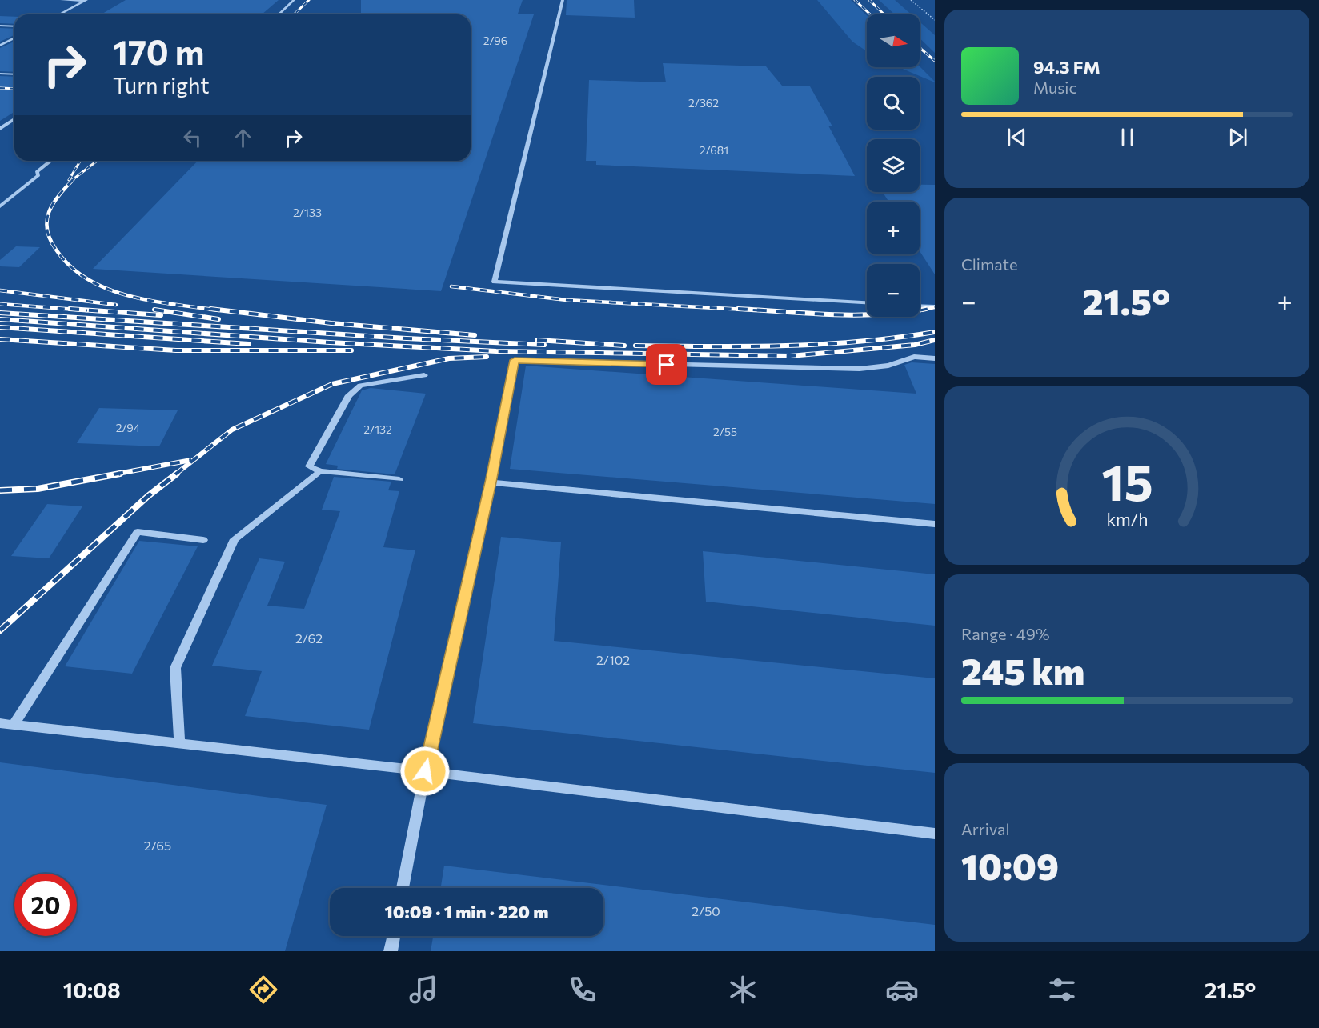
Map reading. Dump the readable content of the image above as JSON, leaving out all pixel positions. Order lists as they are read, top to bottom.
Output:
{
  "house_numbers": [
    "2/96",
    "2/362",
    "2/681",
    "2/133",
    "2/94",
    "2/132",
    "2/55",
    "2/62",
    "2/102",
    "2/65",
    "2/50"
  ],
  "north": "right",
  "page": {
    "map_buttons": ["+", "−"],
    "turn": ["170 m", "Turn right"],
    "song": ["94.3 FM", "Music"],
    "tile": [
      "Climate",
      ["Range · 49%", "245 km"],
      ["Arrival", "10:09"]
    ],
    "heat": ["−", "21.5°", "+"],
    "limit": "20",
    "trip": "10:09 · 1 min · 220 m",
    "tabs": ["10:08", "21.5°"],
    "gauge": ["15", "km/h"]
  }
}
